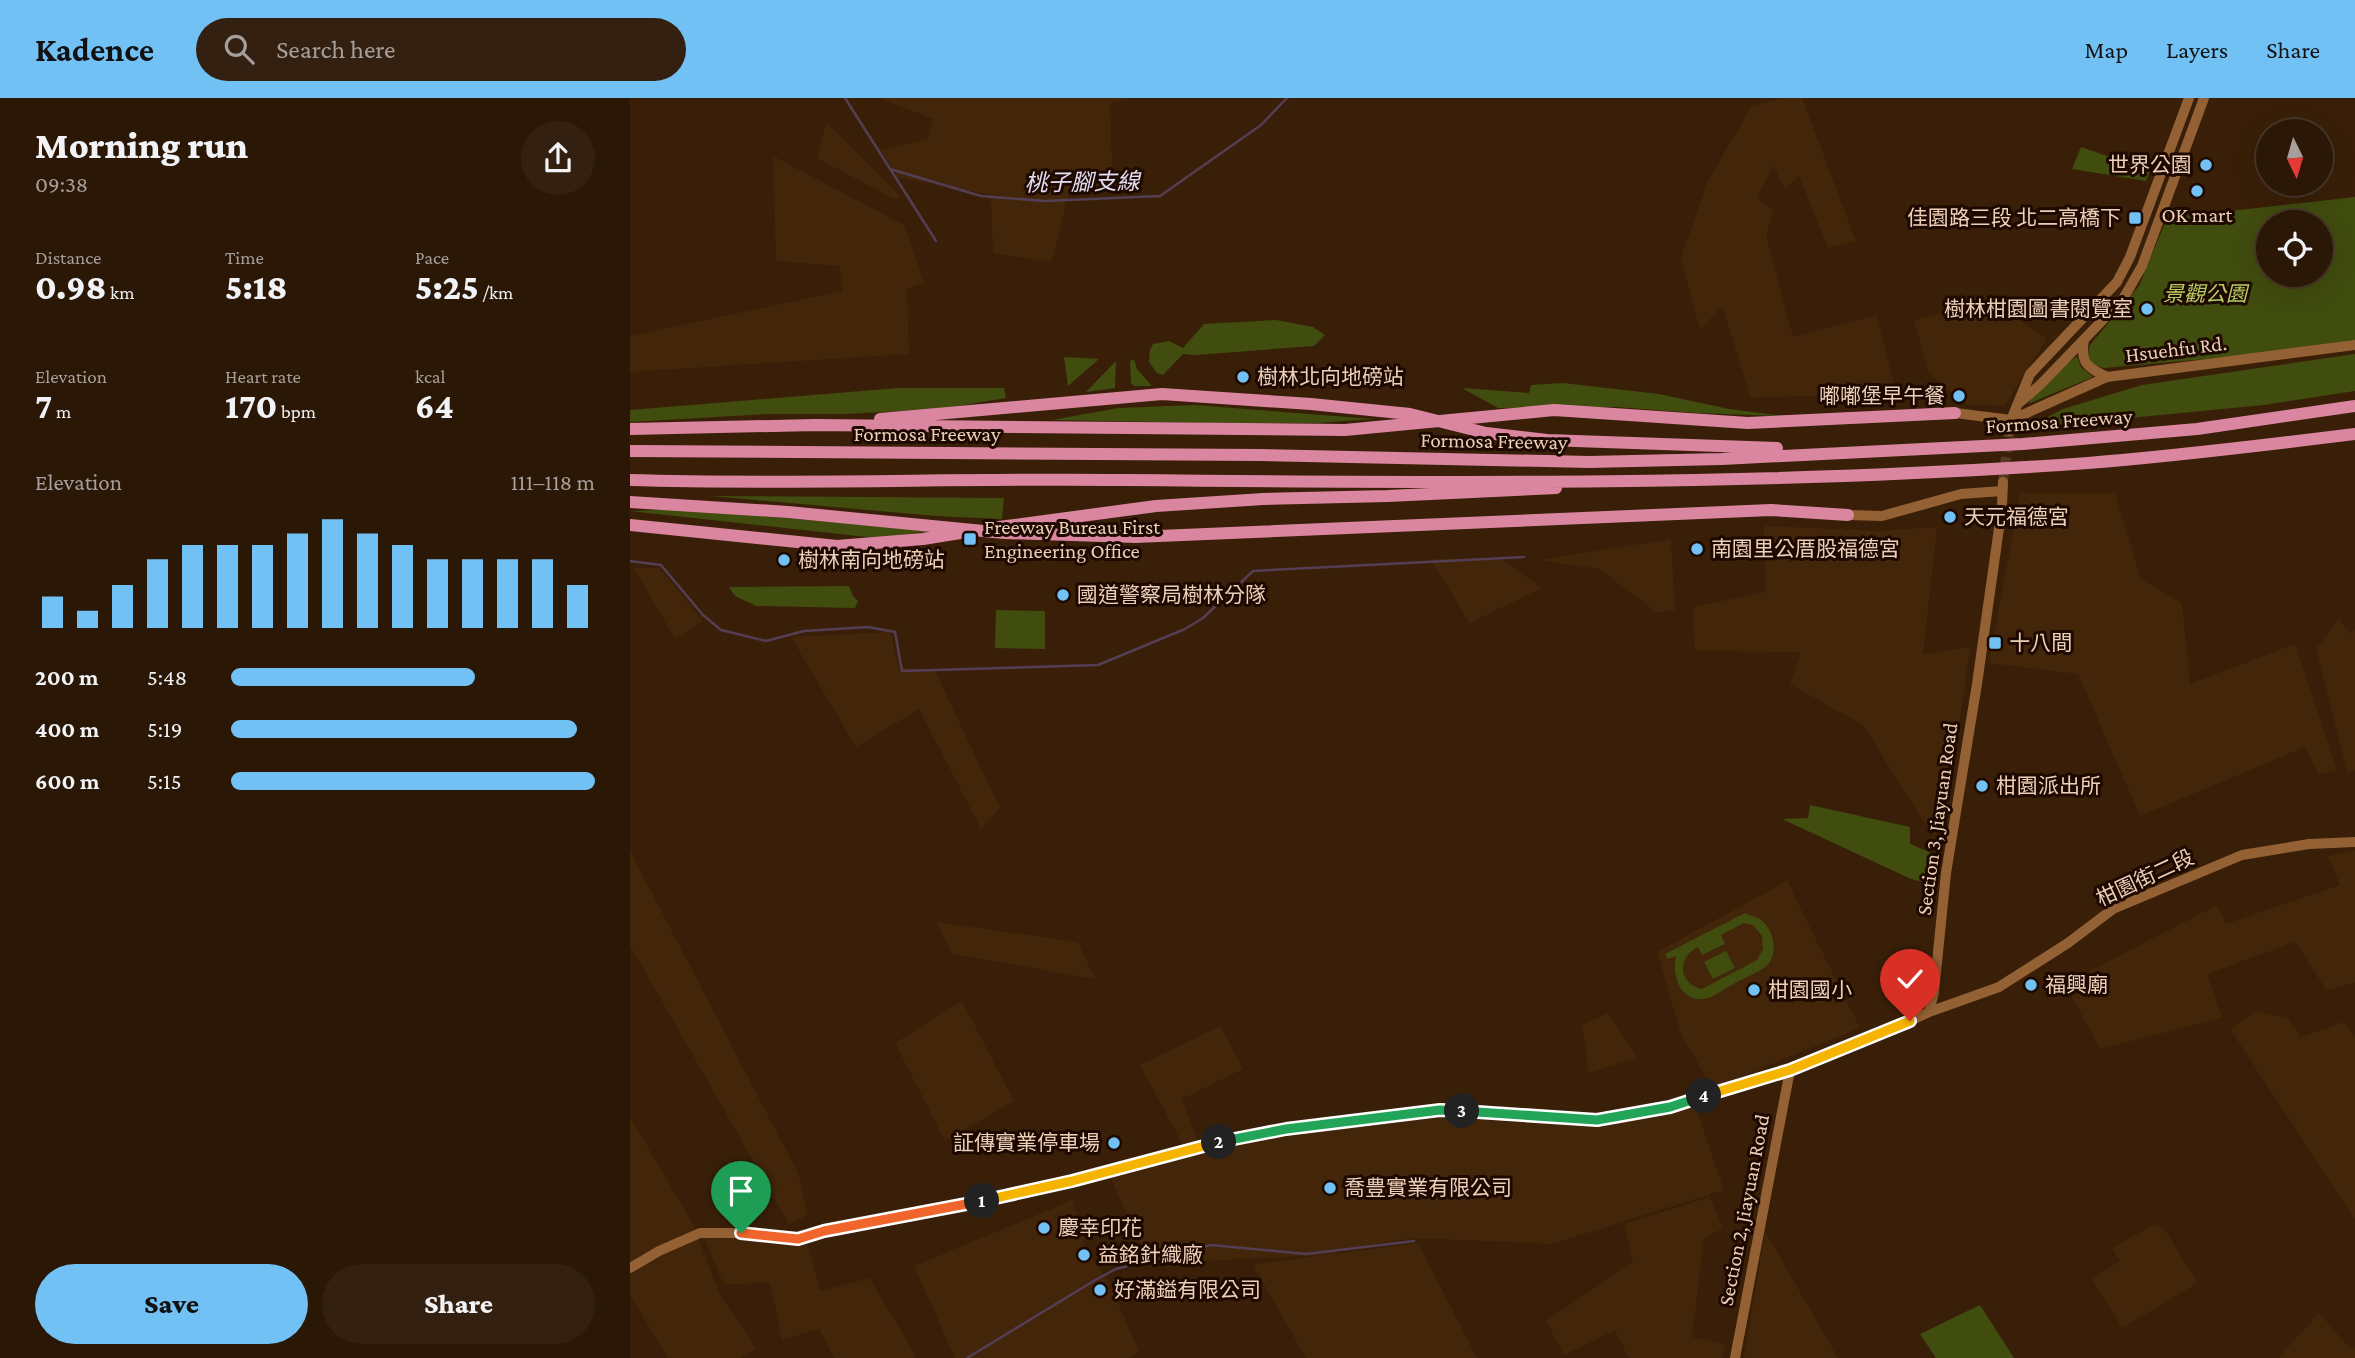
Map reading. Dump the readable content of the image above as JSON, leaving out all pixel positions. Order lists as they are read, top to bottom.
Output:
{
  "streets": {
    "highway": ["Formosa Freeway"],
    "street": [
      "Hsuehfu Rd.",
      "Section 3, Jiayuan Road",
      "柑園街二段",
      "Section 2, Jiayuan Road"
    ]
  },
  "crossings": [
    ["Section 3, Jiayuan Road", "柑園街二段"]
  ],
  "water": ["桃子腳支線"],
  "parks": ["景觀公園"],
  "places": {
    "other": [
      "世界公園",
      "OK mart",
      "樹林柑園圖書閱覽室",
      "樹林北向地磅站",
      "嘟嘟堡早午餐",
      "天元福德宮",
      "南園里公厝股福德宮",
      "樹林南向地磅站",
      "國道警察局樹林分隊",
      "柑園派出所",
      "福興廟",
      "柑園國小",
      "証傳實業停車場",
      "喬豊實業有限公司",
      "慶幸印花",
      "益銘針織廠",
      "好滿鎰有限公司"
    ],
    "transit": ["佳園路三段 北二高橋下", "Freeway Bureau First Engineering Office", "十八間"]
  },
  "north": "bottom",
  "page": {
    "header": "Kadence",
    "search": "Search here",
    "nav": ["Map", "Layers", "Share"],
    "heading": ["Morning run", "09:38"],
    "stats": [
      ["Distance", "0.98 km"],
      ["Time", "5:18"],
      ["Pace", "5:25 /km"],
      ["Elevation", "7 m"],
      ["Heart rate", "170 bpm"],
      ["kcal", "64"]
    ],
    "chart": ["Elevation", "111–118 m"],
    "list": [
      {
        "name": "200 m",
        "note": "5:48"
      },
      {
        "name": "400 m",
        "note": "5:19"
      },
      {
        "name": "600 m",
        "note": "5:15"
      }
    ],
    "pins": [
      "4",
      "3",
      "2",
      "1"
    ],
    "buttons": ["Save", "Share"]
  }
}
